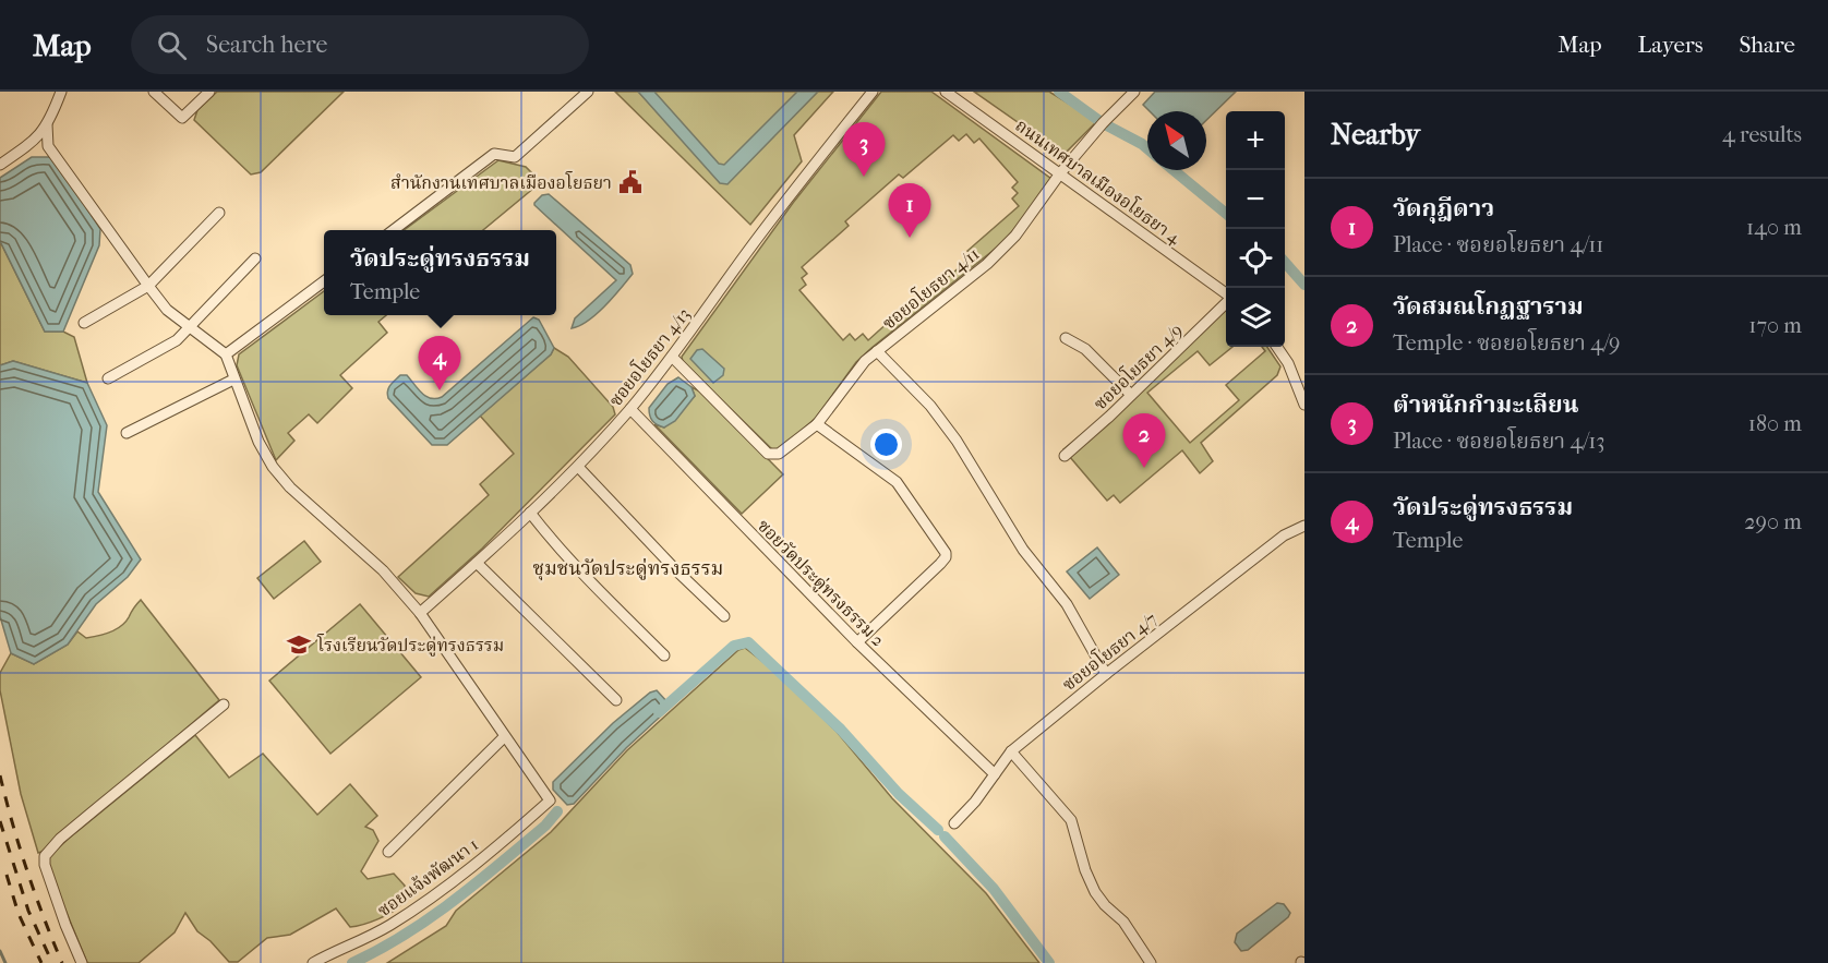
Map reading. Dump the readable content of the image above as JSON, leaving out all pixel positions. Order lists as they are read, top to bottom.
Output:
{
  "streets": {
    "street": [
      "ถนนเทศบาลเมืองอโยธยา 4",
      "ซอยอโยธยา 4/11",
      "ซอยอโยธยา 4/13",
      "ซอยอโยธยา 4/9",
      "ซอยวัดประดู่ทรงธรรม 2",
      "ซอยอโยธยา 4/7",
      "ซอยแจ้งพัฒนา 1"
    ]
  },
  "crossings": [
    ["ถนนเทศบาลเมืองอโยธยา 4", "ซอยอโยธยา 4/11"],
    ["ซอยอโยธยา 4/11", "ซอยอโยธยา 4/13"],
    ["ซอยอโยธยา 4/13", "ซอยวัดประดู่ทรงธรรม 2"],
    ["ซอยวัดประดู่ทรงธรรม 2", "ซอยอโยธยา 4/7"]
  ],
  "districts": ["ชุมชนวัดประดู่ทรงธรรม"],
  "places": {
    "public building": ["สำนักงานเทศบาลเมืองอโยธยา"],
    "school or university": ["โรงเรียนวัดประดู่ทรงธรรม"]
  },
  "north": "top left",
  "page": {
    "header": "Map",
    "search": "Search here",
    "nav": ["Map", "Layers", "Share"],
    "heading": ["Nearby", "4 results"],
    "map_buttons": ["+", "−"],
    "pins": [
      "3",
      "1",
      "4",
      "2"
    ],
    "list": [
      {
        "mark": "1",
        "name": "วัดกุฎีดาว",
        "note": "Place · ซอยอโยธยา 4/11",
        "value": "140 m"
      },
      {
        "mark": "2",
        "name": "วัดสมณโกฏฐาราม",
        "note": "Temple · ซอยอโยธยา 4/9",
        "value": "170 m"
      },
      {
        "mark": "3",
        "name": "ตำหนักกำมะเลียน",
        "note": "Place · ซอยอโยธยา 4/13",
        "value": "180 m"
      },
      {
        "mark": "4",
        "name": "วัดประดู่ทรงธรรม",
        "note": "Temple",
        "value": "290 m"
      }
    ],
    "popup": ["วัดประดู่ทรงธรรม", "Temple"]
  }
}
